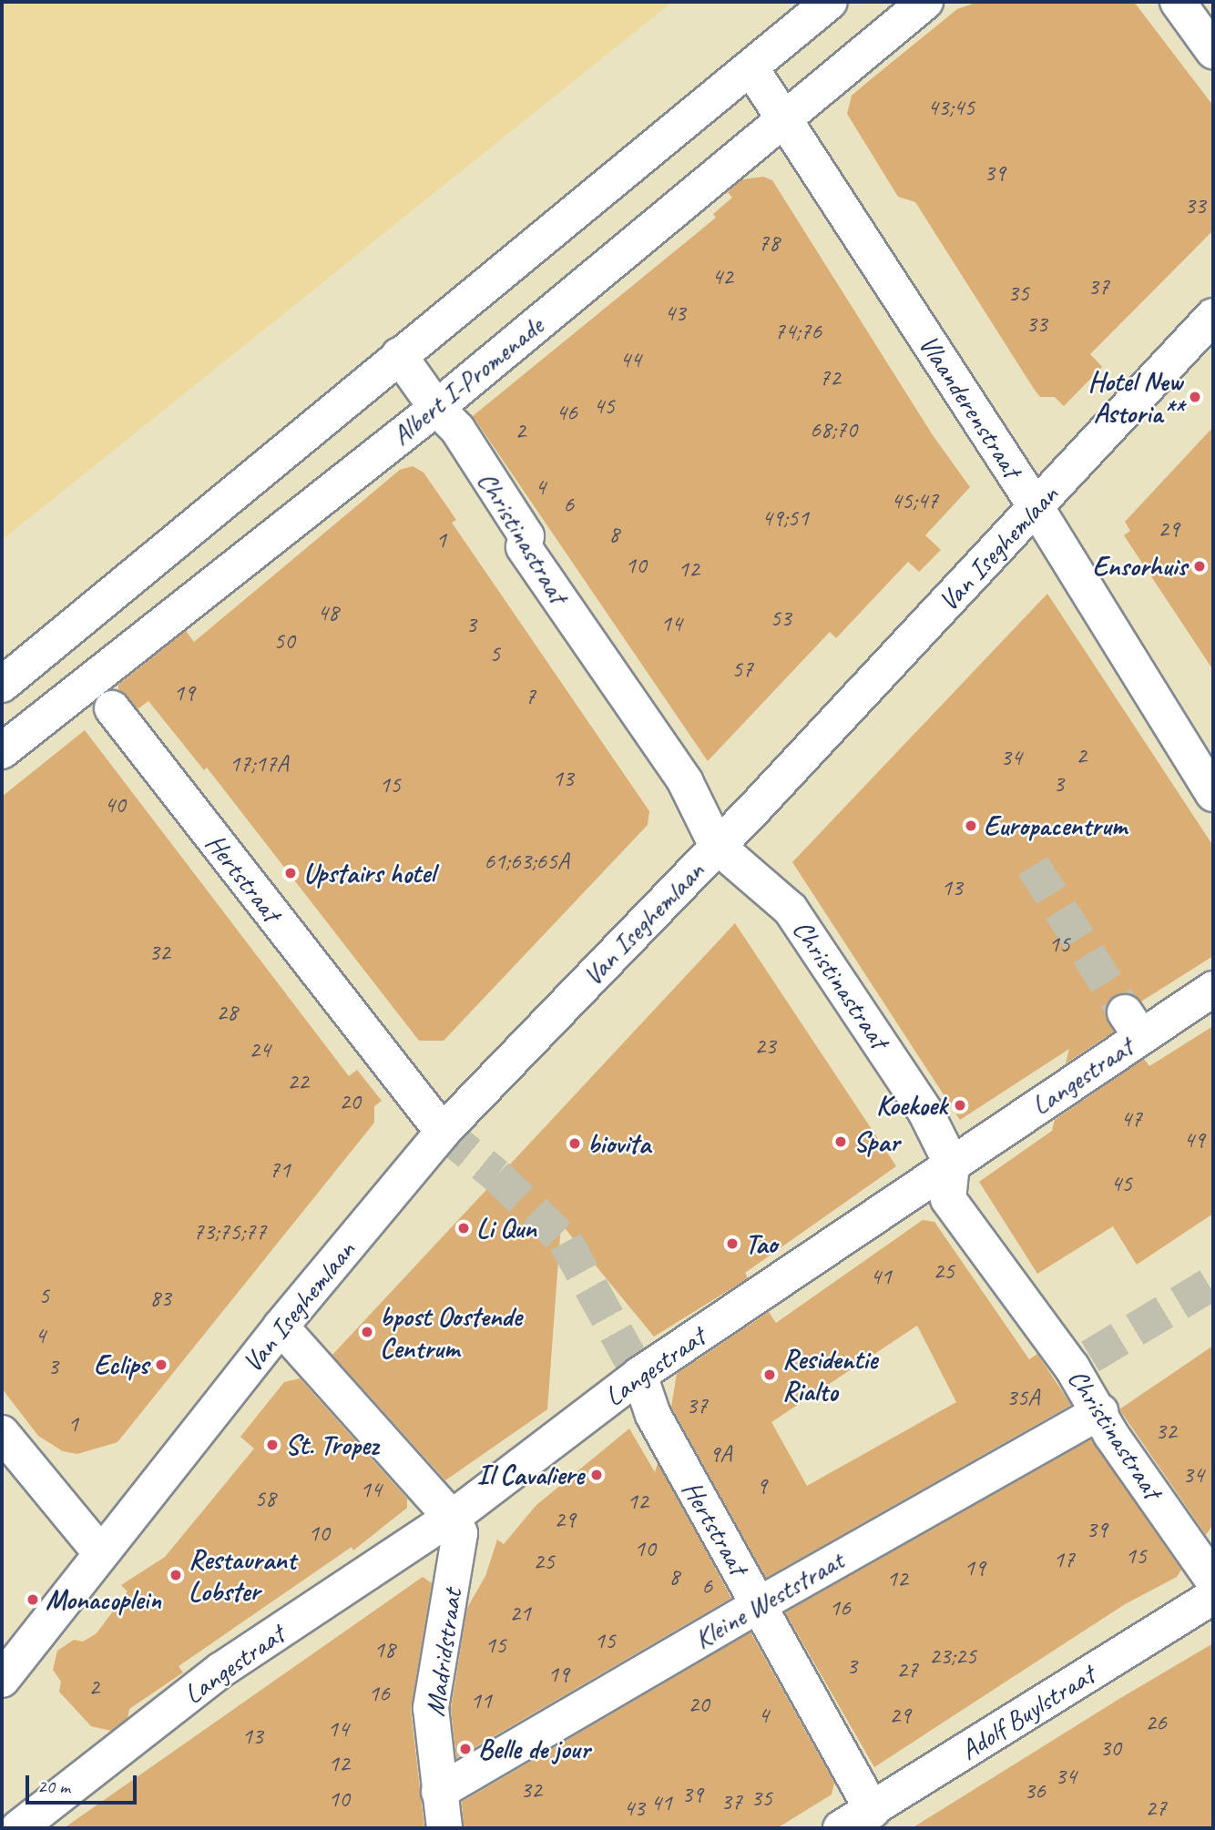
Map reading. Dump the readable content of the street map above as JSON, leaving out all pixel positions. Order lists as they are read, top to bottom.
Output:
{
  "streets": {
    "street": [
      "Albert I-Promenade",
      "Vlaanderenstraat",
      "Christinastraat",
      "Van Iseghemlaan",
      "Hertstraat",
      "Langestraat",
      "Kleine Weststraat",
      "Madridstraat",
      "Adolf Buylstraat"
    ]
  },
  "crossings": [
    ["Albert I-Promenade", "Vlaanderenstraat"],
    ["Albert I-Promenade", "Christinastraat"],
    ["Albert I-Promenade", "Hertstraat"],
    ["Vlaanderenstraat", "Van Iseghemlaan"],
    ["Christinastraat", "Van Iseghemlaan"],
    ["Christinastraat", "Langestraat"],
    ["Christinastraat", "Kleine Weststraat"],
    ["Van Iseghemlaan", "Hertstraat"],
    ["Hertstraat", "Langestraat"],
    ["Hertstraat", "Kleine Weststraat"],
    ["Hertstraat", "Adolf Buylstraat"],
    ["Langestraat", "Madridstraat"],
    ["Kleine Weststraat", "Madridstraat"]
  ],
  "places": [
    "Hotel New Astoria**",
    "Ensorhuis",
    "Europacentrum",
    "Upstairs hotel",
    "Koekoek",
    "Spar",
    "biovita",
    "Li Qun",
    "Tao",
    "bpost Oostende Centrum",
    "Eclips",
    "Residentie Rialto",
    "St. Tropez",
    "Il Cavaliere",
    "Restaurant Lobster",
    "Monacoplein",
    "Belle de jour"
  ],
  "house_numbers": [
    "43;45",
    "39",
    "33",
    "78",
    "42",
    "37",
    "35",
    "43",
    "33",
    "74;76",
    "44",
    "72",
    "45",
    "46",
    "68;70",
    "2",
    "4",
    "45;47",
    "6",
    "49;51",
    "29",
    "8",
    "1",
    "10",
    "12",
    "48",
    "53",
    "14",
    "3",
    "50",
    "5",
    "57",
    "19",
    "7",
    "2",
    "34",
    "17;17A",
    "13",
    "3",
    "15",
    "40",
    "61;63;65A",
    "13",
    "15",
    "32",
    "28",
    "23",
    "24",
    "22",
    "20",
    "47",
    "49",
    "71",
    "45",
    "73;75;77",
    "25",
    "41",
    "5",
    "83",
    "4",
    "3",
    "35A",
    "37",
    "1",
    "32",
    "9A",
    "34",
    "9",
    "14",
    "58",
    "12",
    "29",
    "39",
    "10",
    "10",
    "15",
    "17",
    "25",
    "19",
    "8",
    "12",
    "6",
    "16",
    "21",
    "15",
    "15",
    "18",
    "23;25",
    "3",
    "27",
    "19",
    "2",
    "16",
    "11",
    "20",
    "4",
    "29",
    "26",
    "14",
    "13",
    "30",
    "12",
    "34",
    "32",
    "36",
    "39",
    "35",
    "10",
    "37",
    "41",
    "43",
    "27"
  ],
  "scale_bar": "20 m"
}
